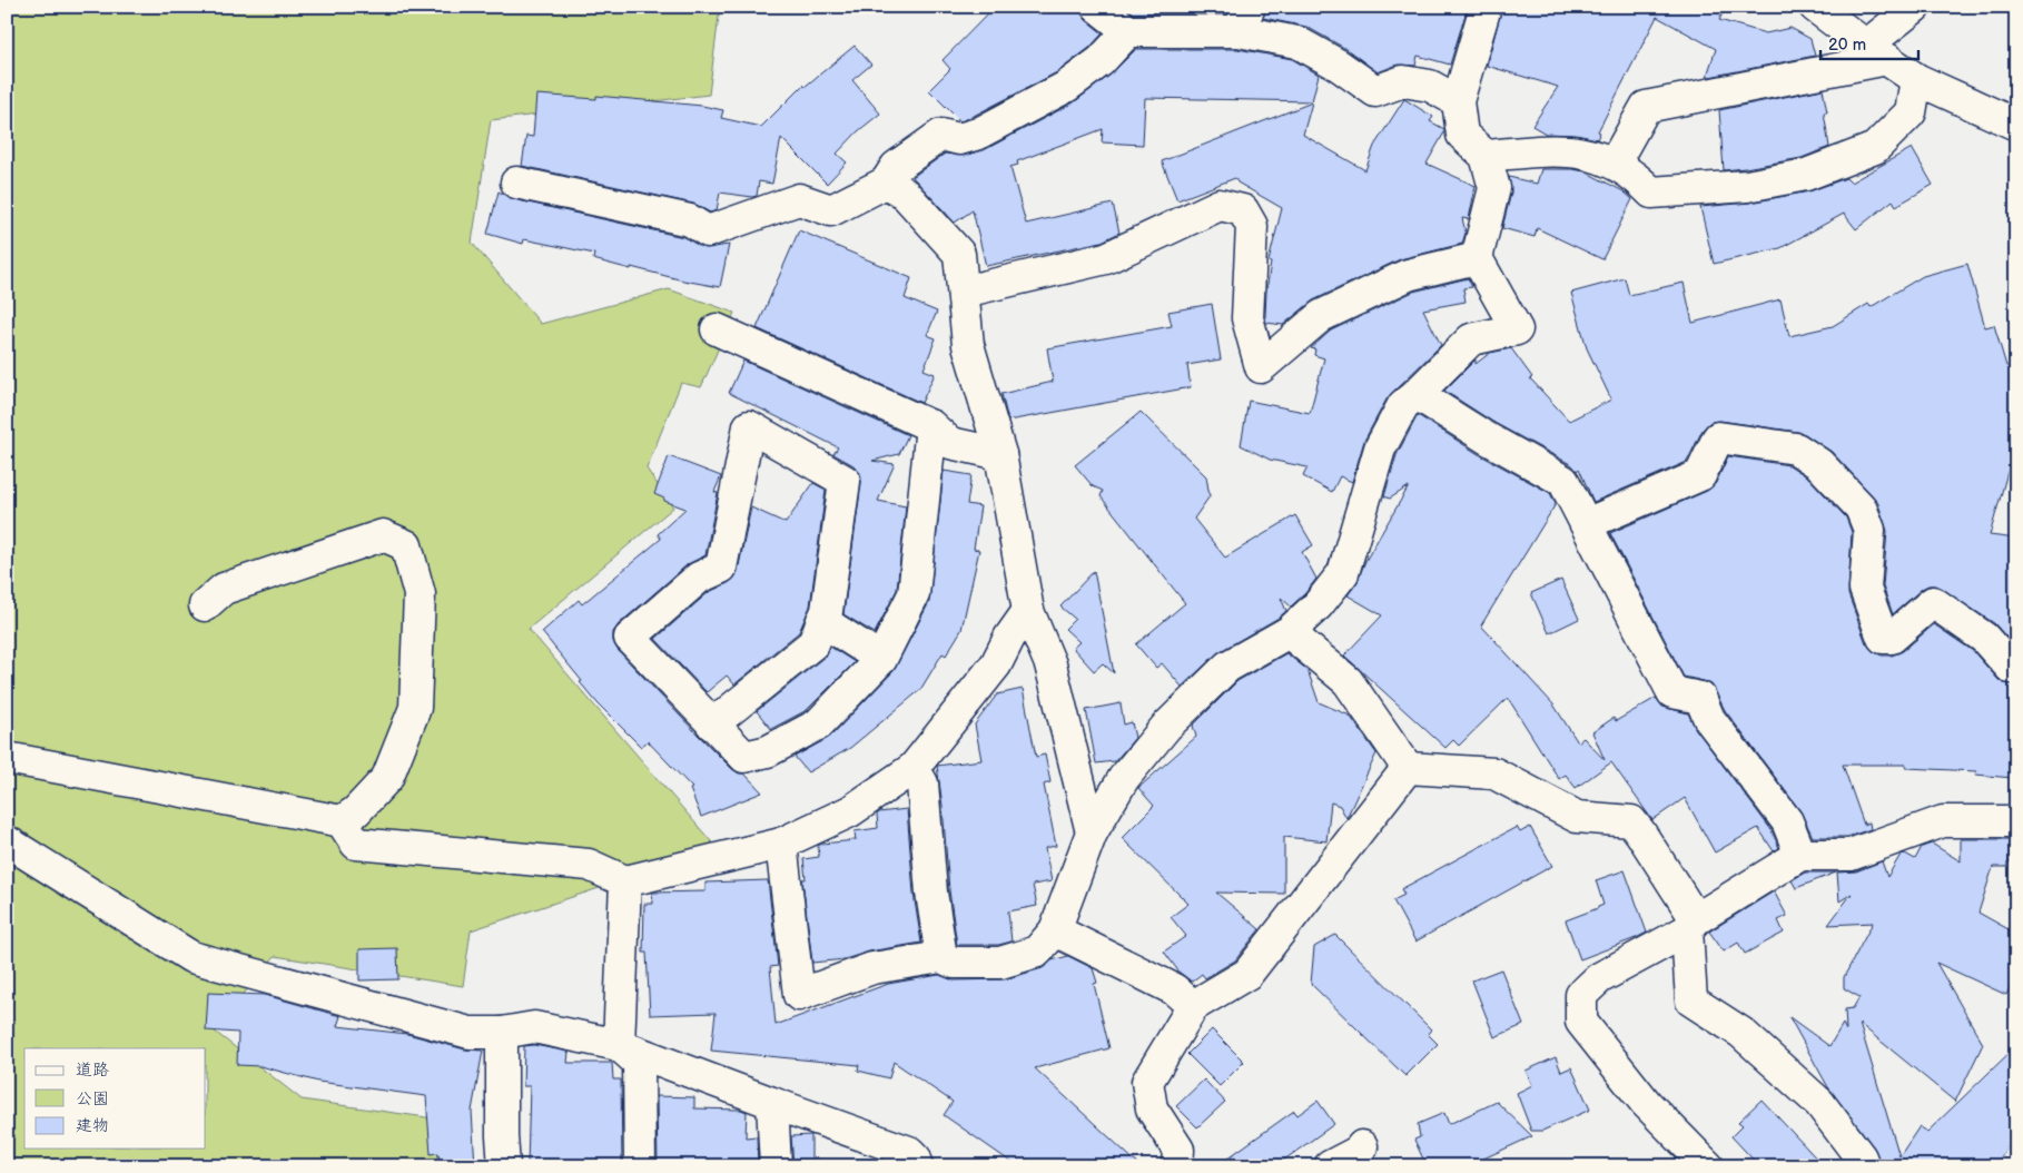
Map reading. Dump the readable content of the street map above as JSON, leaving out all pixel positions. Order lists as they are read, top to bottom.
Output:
{
  "legend": ["道路", "公園", "建物"],
  "scale_bar": "20 m"
}
